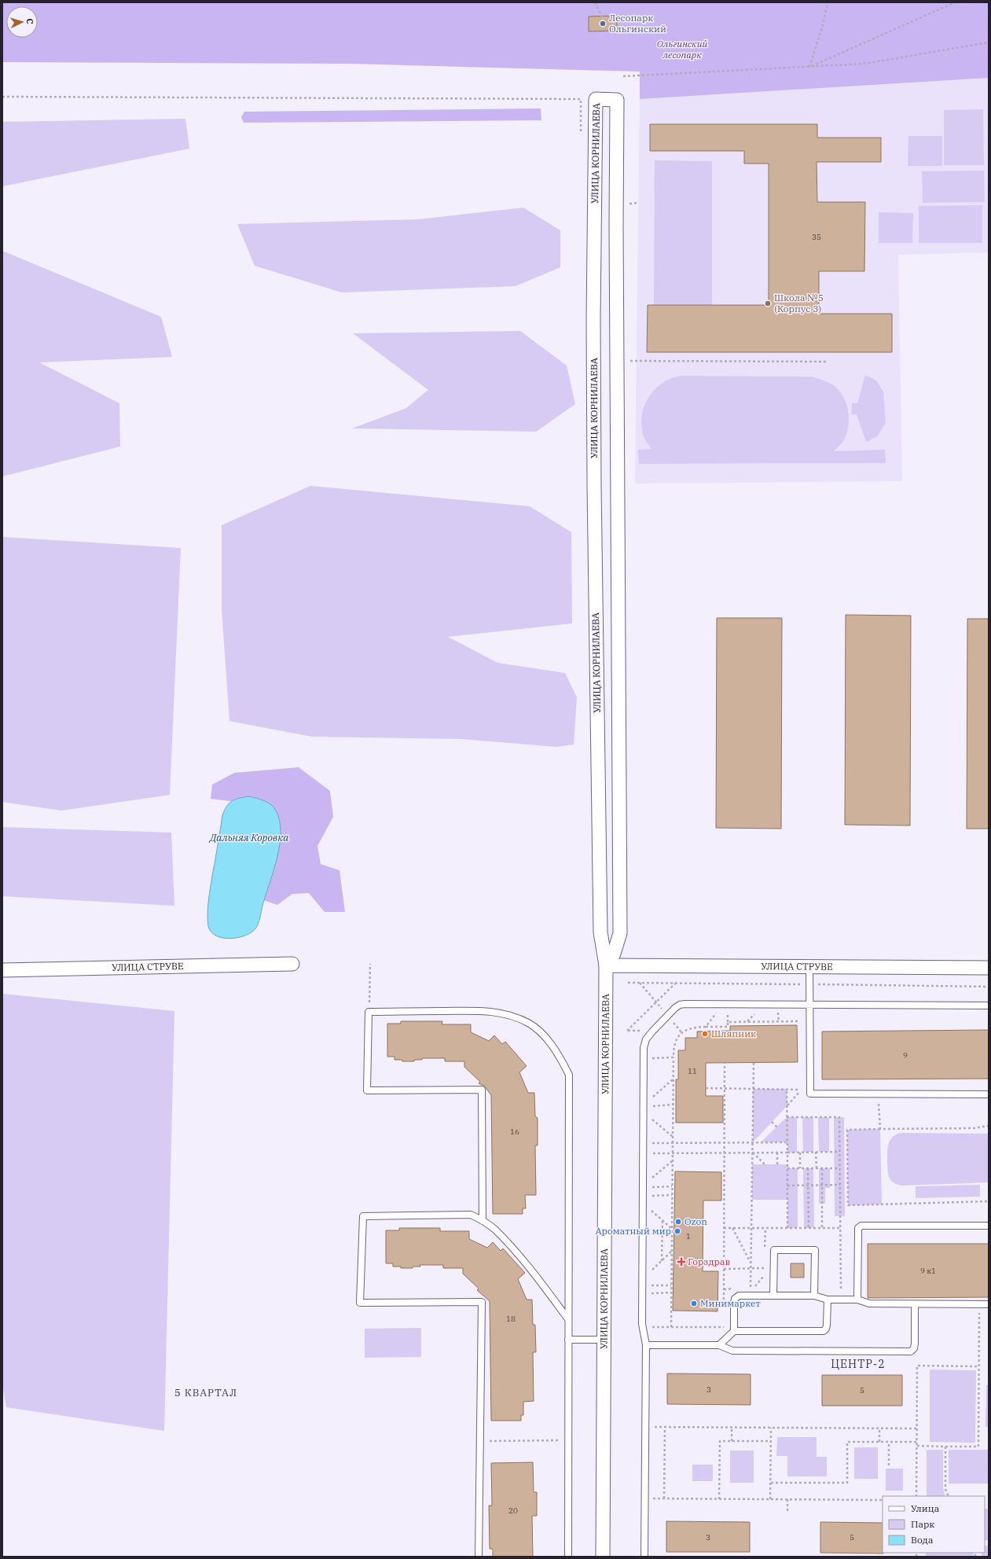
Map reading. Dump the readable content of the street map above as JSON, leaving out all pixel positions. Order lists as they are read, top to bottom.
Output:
{
  "streets": {
    "street": ["УЛИЦА КОРНИЛАЕВА", "УЛИЦА СТРУВЕ"]
  },
  "crossings": [
    ["УЛИЦА КОРНИЛАЕВА", "УЛИЦА СТРУВЕ"]
  ],
  "districts": ["ЦЕНТР-2", "5 КВАРТАЛ"],
  "water": ["Дальняя Коровка"],
  "parks": ["Ольгинский лесопарк"],
  "places": {
    "other": [
      "Лесопарк Ольгинский",
      "Школа №5 (Корпус 3)",
      "Шляпник",
      "Ozon",
      "Ароматный мир",
      "Минимаркет"
    ],
    "health": ["Горздрав"]
  },
  "house_numbers": [
    "35",
    "9",
    "11",
    "16",
    "1",
    "9 к1",
    "18",
    "3",
    "5",
    "20",
    "3",
    "5"
  ],
  "legend": ["Улица", "Парк", "Вода"],
  "north": "right"
}
